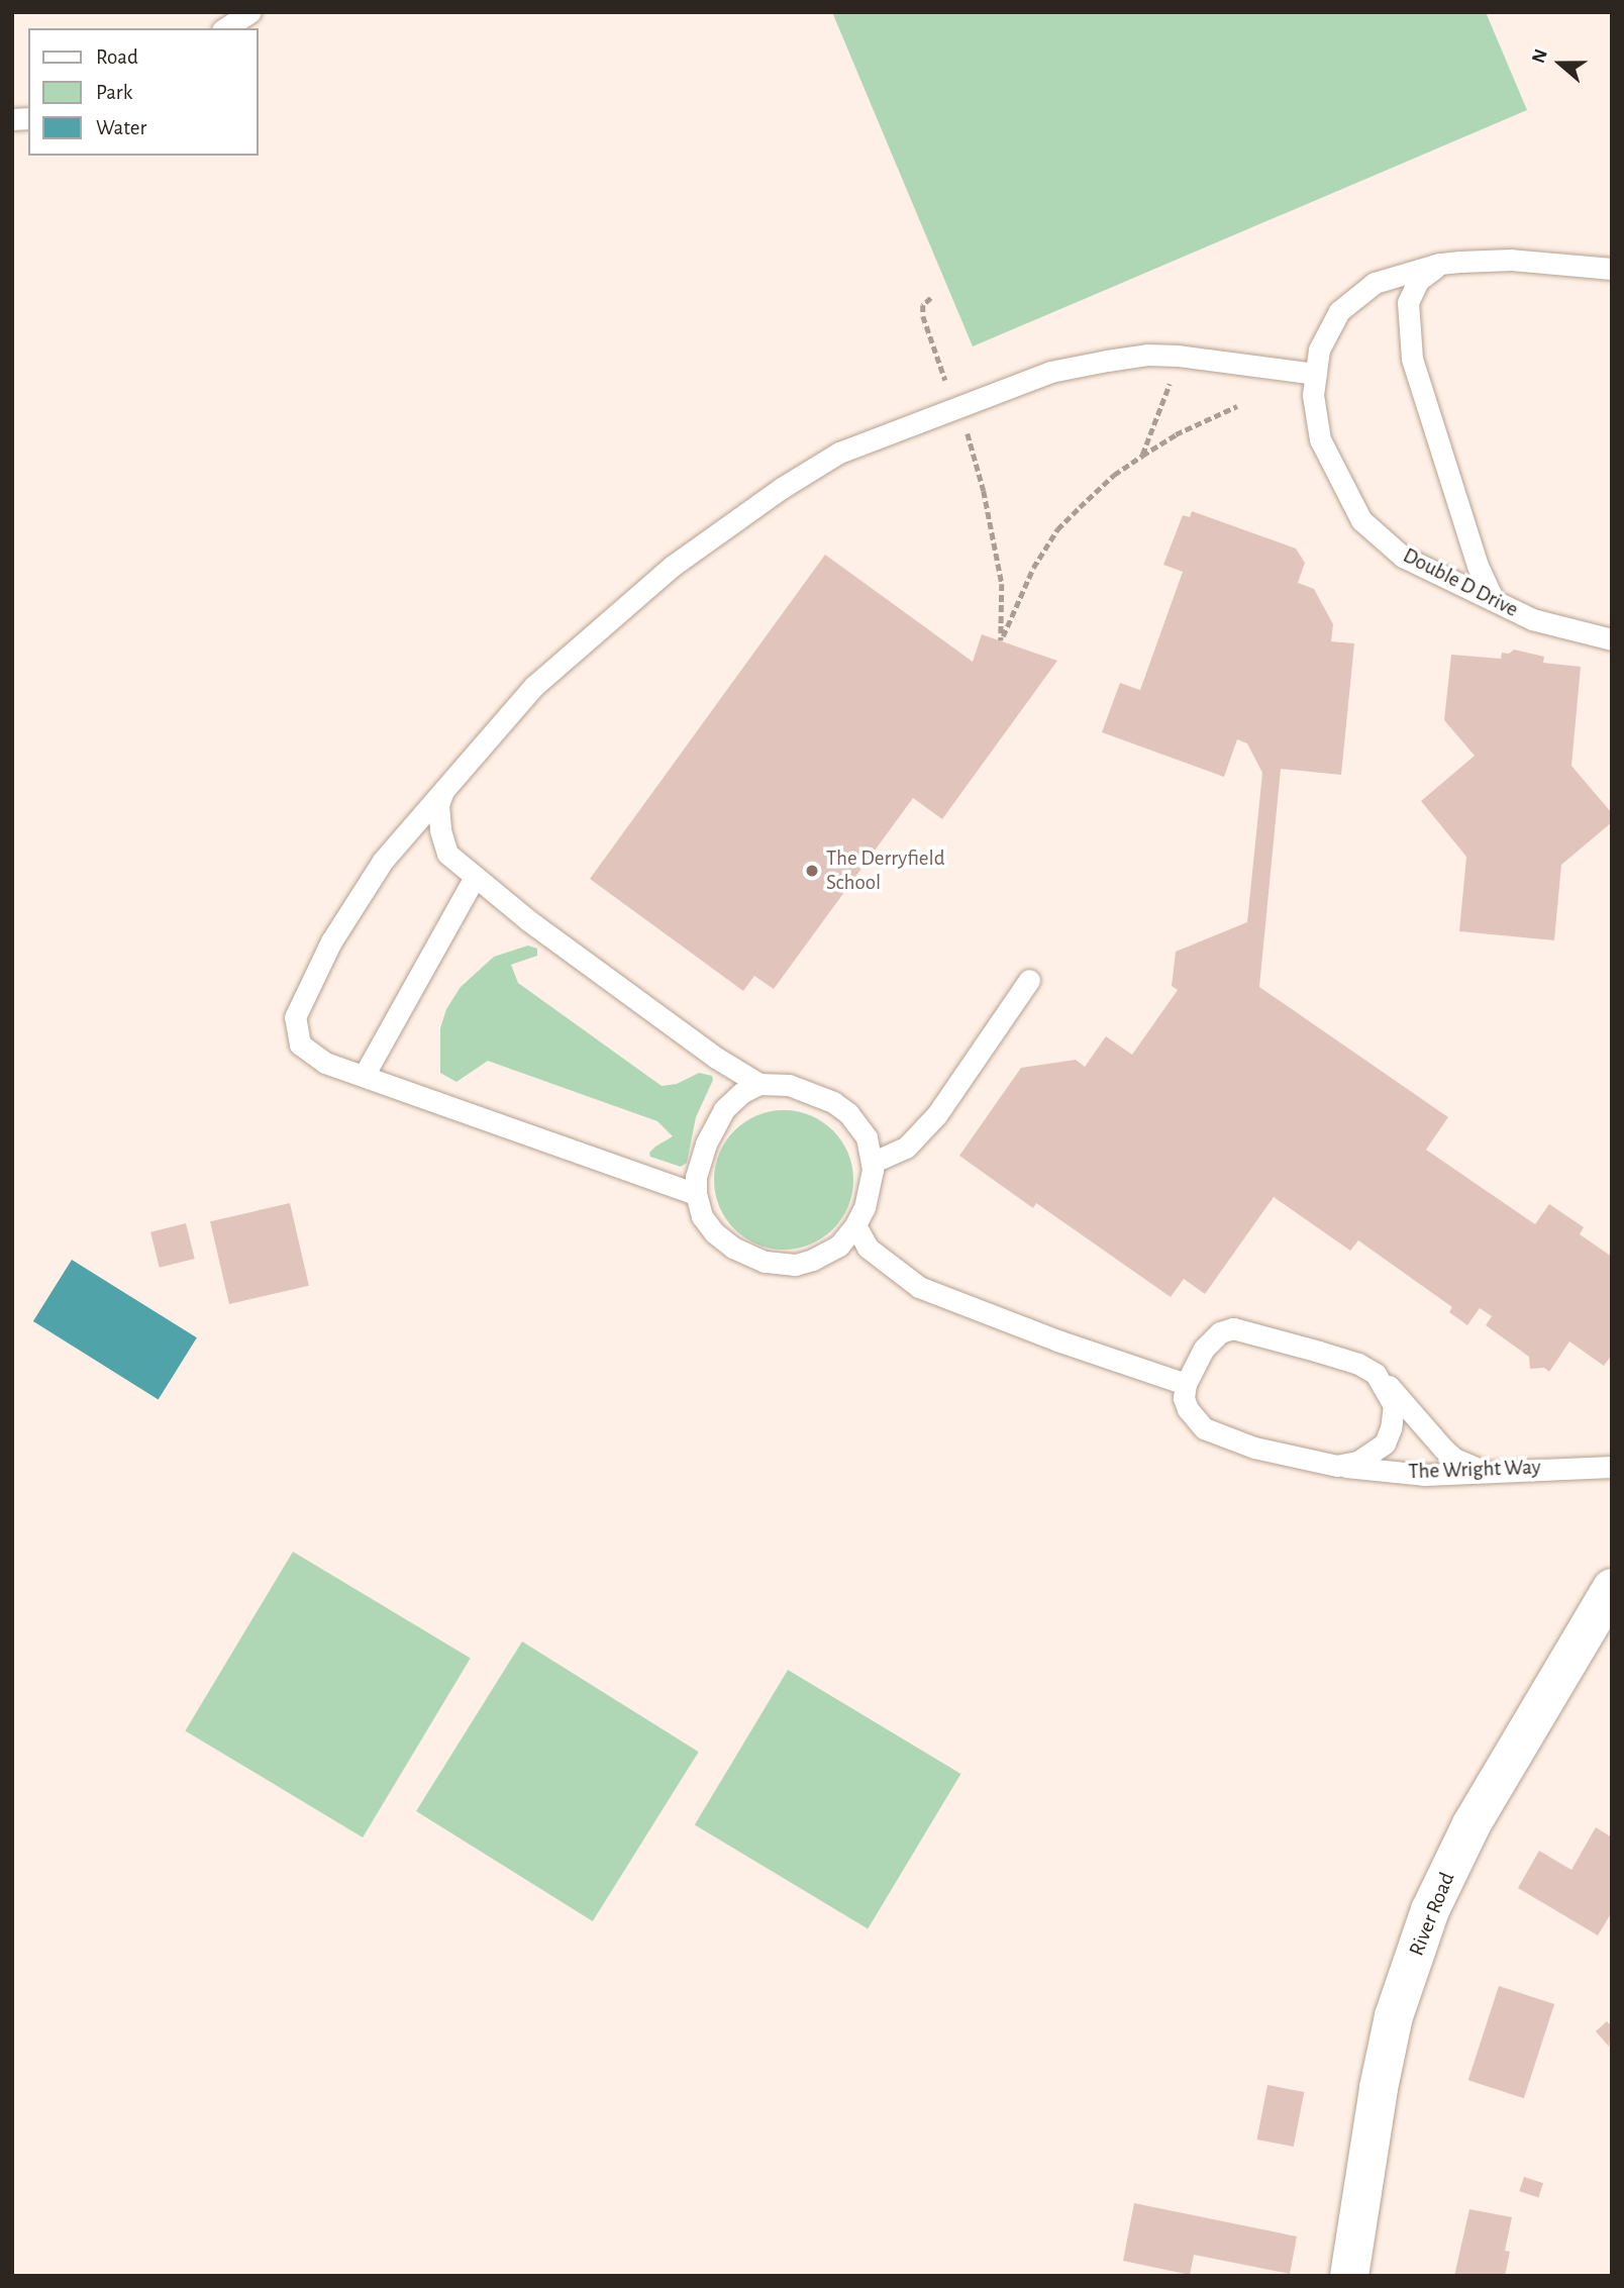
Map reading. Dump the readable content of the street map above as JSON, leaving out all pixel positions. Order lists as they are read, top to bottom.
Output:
{
  "streets": {
    "street": ["River Road"],
    "lane": ["Double D Drive", "The Wright Way"]
  },
  "places": ["The Derryfield School"],
  "legend": ["Road", "Park", "Water"],
  "north": "left"
}
